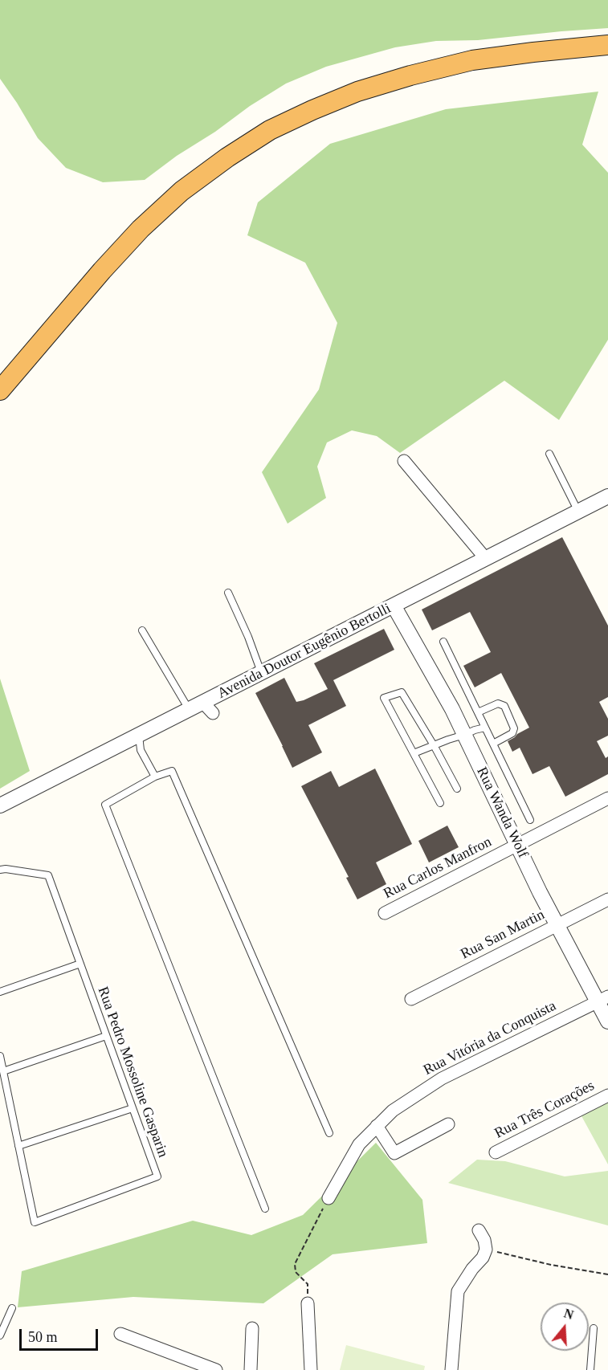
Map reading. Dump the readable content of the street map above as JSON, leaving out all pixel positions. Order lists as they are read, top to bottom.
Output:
{
  "streets": {
    "street": [
      "Avenida Doutor Eugênio Bertolli",
      "Rua Wanda Wolf",
      "Rua Carlos Manfron",
      "Rua San Martin",
      "Rua Vitória da Conquista",
      "Rua Três Corações"
    ],
    "lane": ["Rua Pedro Mossoline Gasparin"]
  },
  "crossings": [
    ["Avenida Doutor Eugênio Bertolli", "Rua Wanda Wolf"],
    ["Rua Wanda Wolf", "Rua Carlos Manfron"],
    ["Rua Wanda Wolf", "Rua San Martin"],
    ["Rua Wanda Wolf", "Rua Vitória da Conquista"]
  ],
  "scale_bar": "50 m",
  "north": "top"
}
